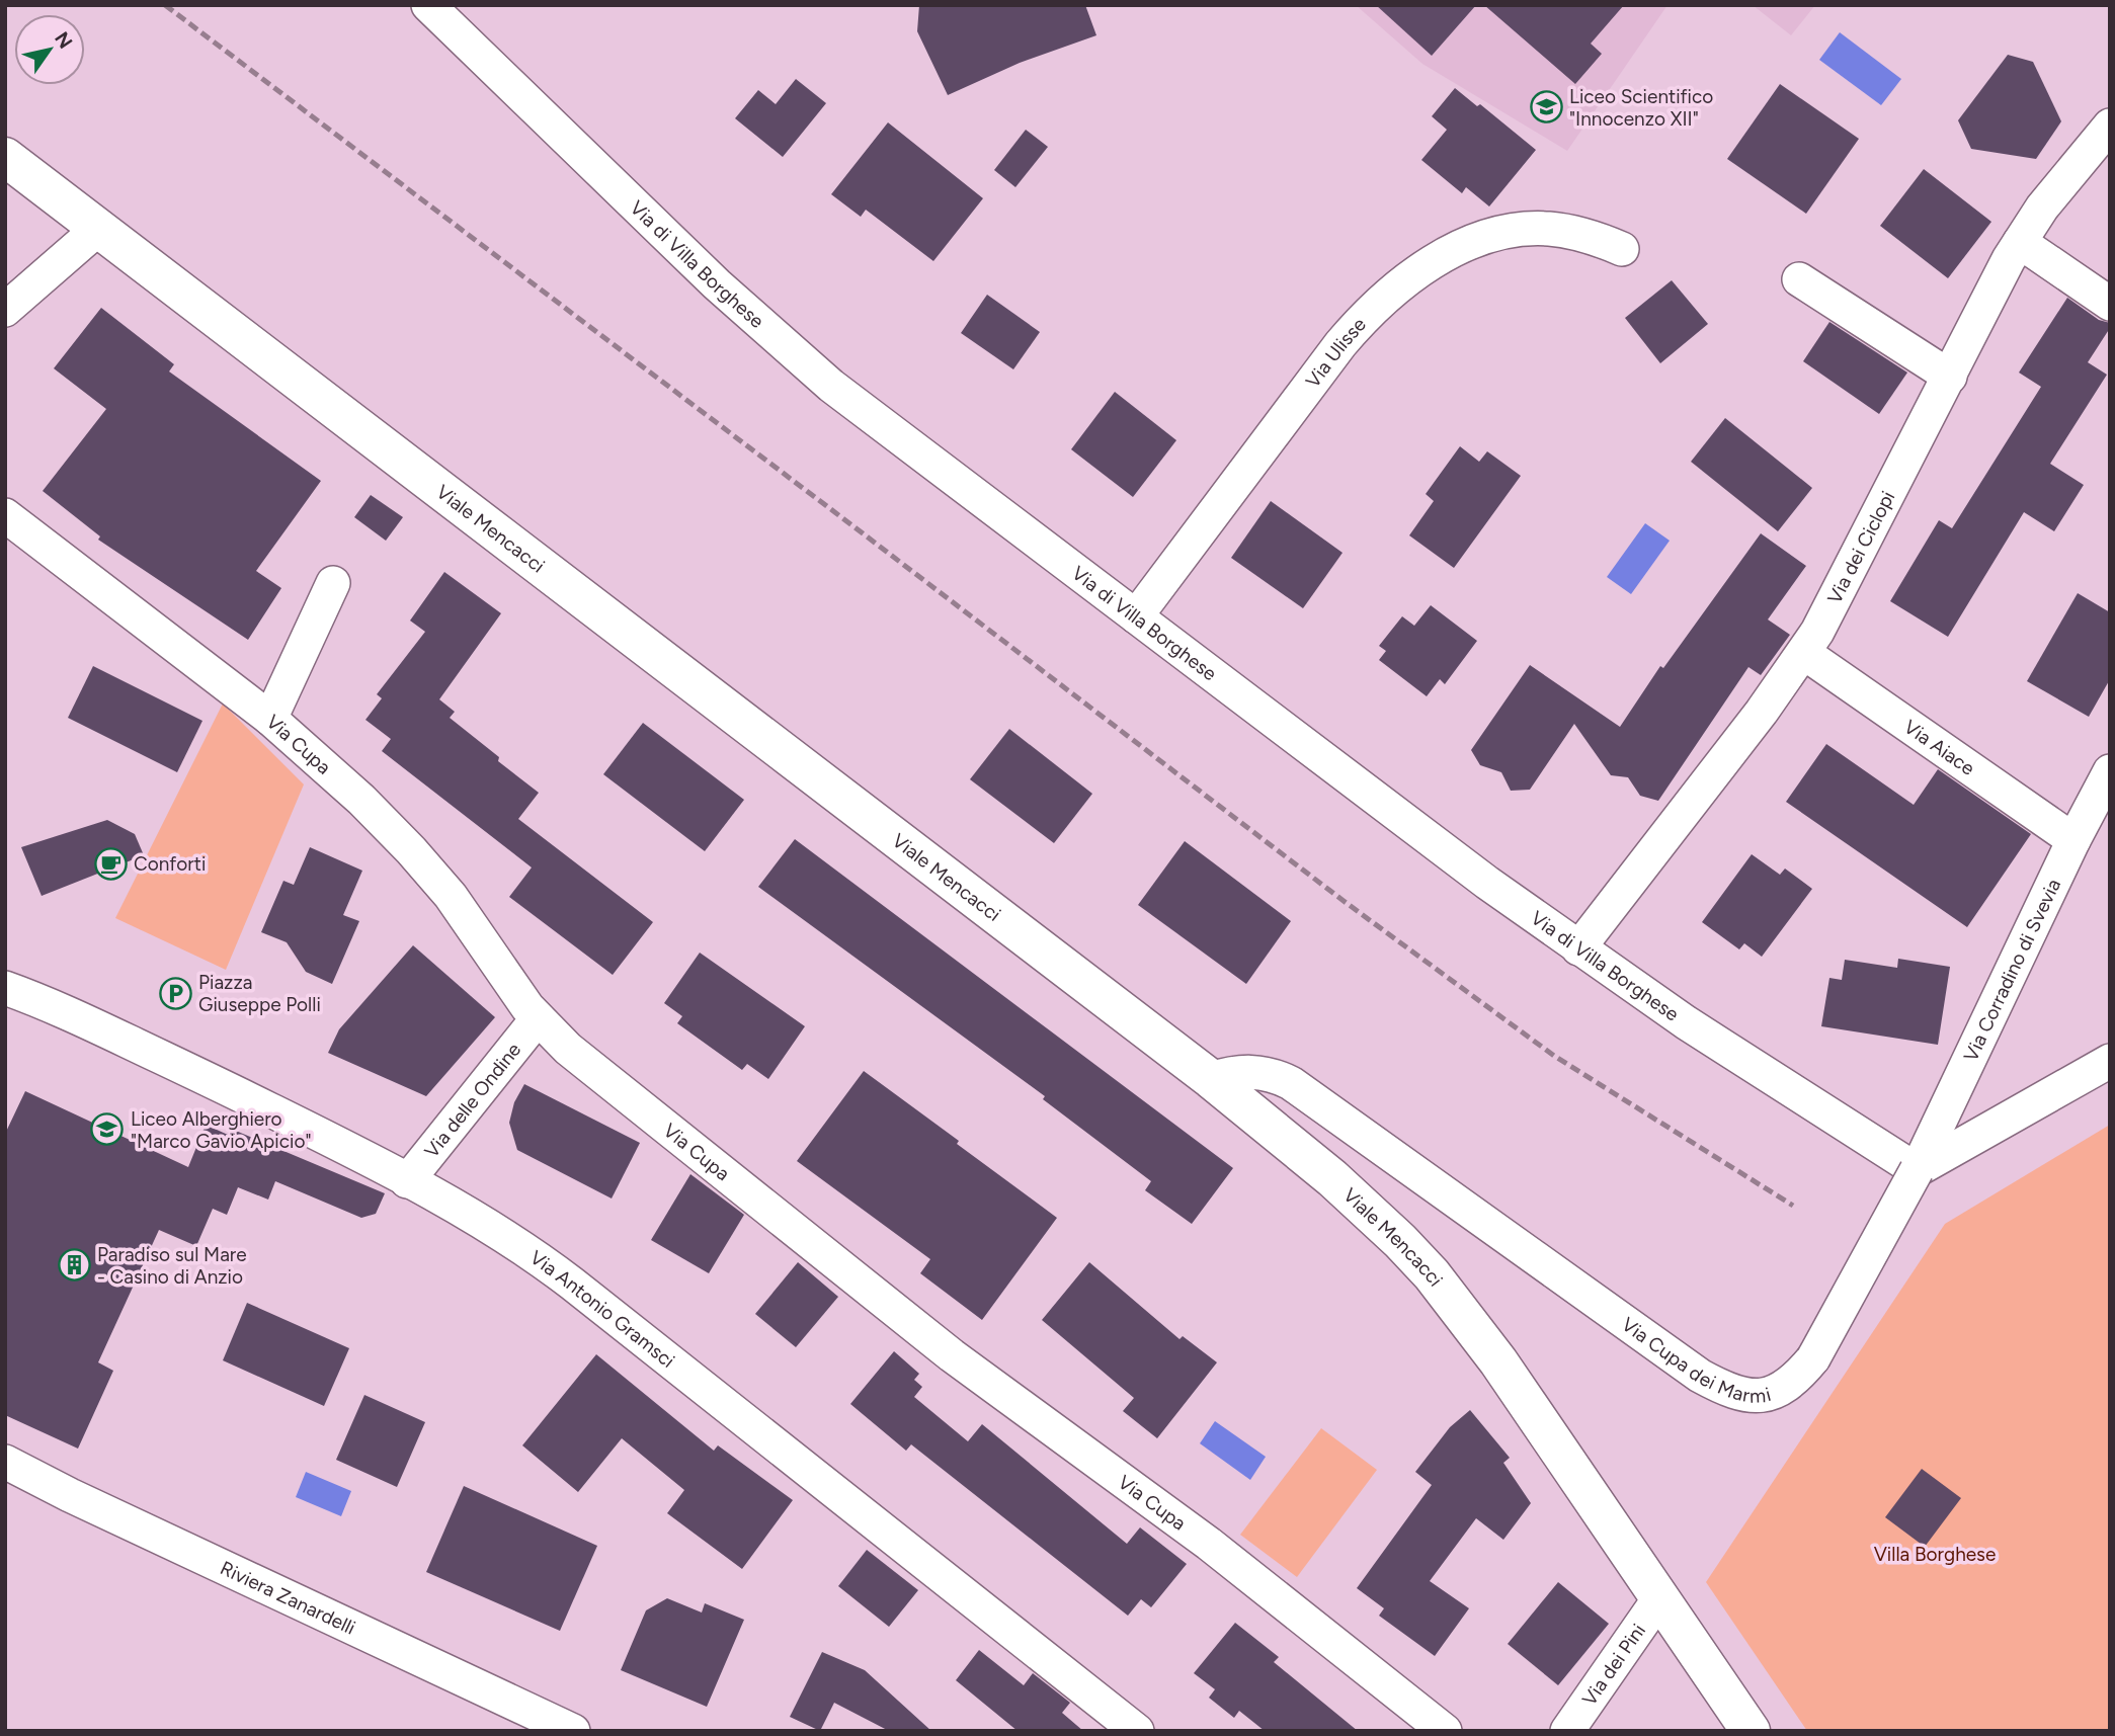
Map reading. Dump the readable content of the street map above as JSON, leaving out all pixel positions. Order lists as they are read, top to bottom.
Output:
{
  "streets": {
    "main road": ["Viale Mencacci"],
    "street": [
      "Via di Villa Borghese",
      "Via Ulisse",
      "Via dei Ciclopi",
      "Via Cupa",
      "Via Aiace",
      "Via Corradino di Svevia",
      "Via delle Ondine",
      "Via Antonio Gramsci",
      "Via Cupa dei Marmi",
      "Riviera Zanardelli",
      "Via dei Pini"
    ]
  },
  "crossings": [
    ["Via di Villa Borghese", "Via Ulisse"],
    ["Via di Villa Borghese", "Via dei Ciclopi"],
    ["Via di Villa Borghese", "Via Corradino di Svevia"],
    ["Via di Villa Borghese", "Via Cupa dei Marmi"],
    ["Viale Mencacci", "Via Cupa dei Marmi"],
    ["Viale Mencacci", "Via dei Pini"],
    ["Via dei Ciclopi", "Via Aiace"],
    ["Via Cupa", "Via delle Ondine"],
    ["Via Aiace", "Via Corradino di Svevia"],
    ["Via Corradino di Svevia", "Via Cupa dei Marmi"],
    ["Via delle Ondine", "Via Antonio Gramsci"]
  ],
  "parks": ["Villa Borghese"],
  "places": {
    "school or university": ["Liceo Scientifico \"Innocenzo XII\"", "Liceo Alberghiero \"Marco Gavio Apicio\""],
    "cafe": ["Conforti"],
    "parking": ["Piazza Giuseppe Polli"],
    "building": ["Paradiso sul Mare - Casino di Anzio"]
  },
  "north": "top right"
}
